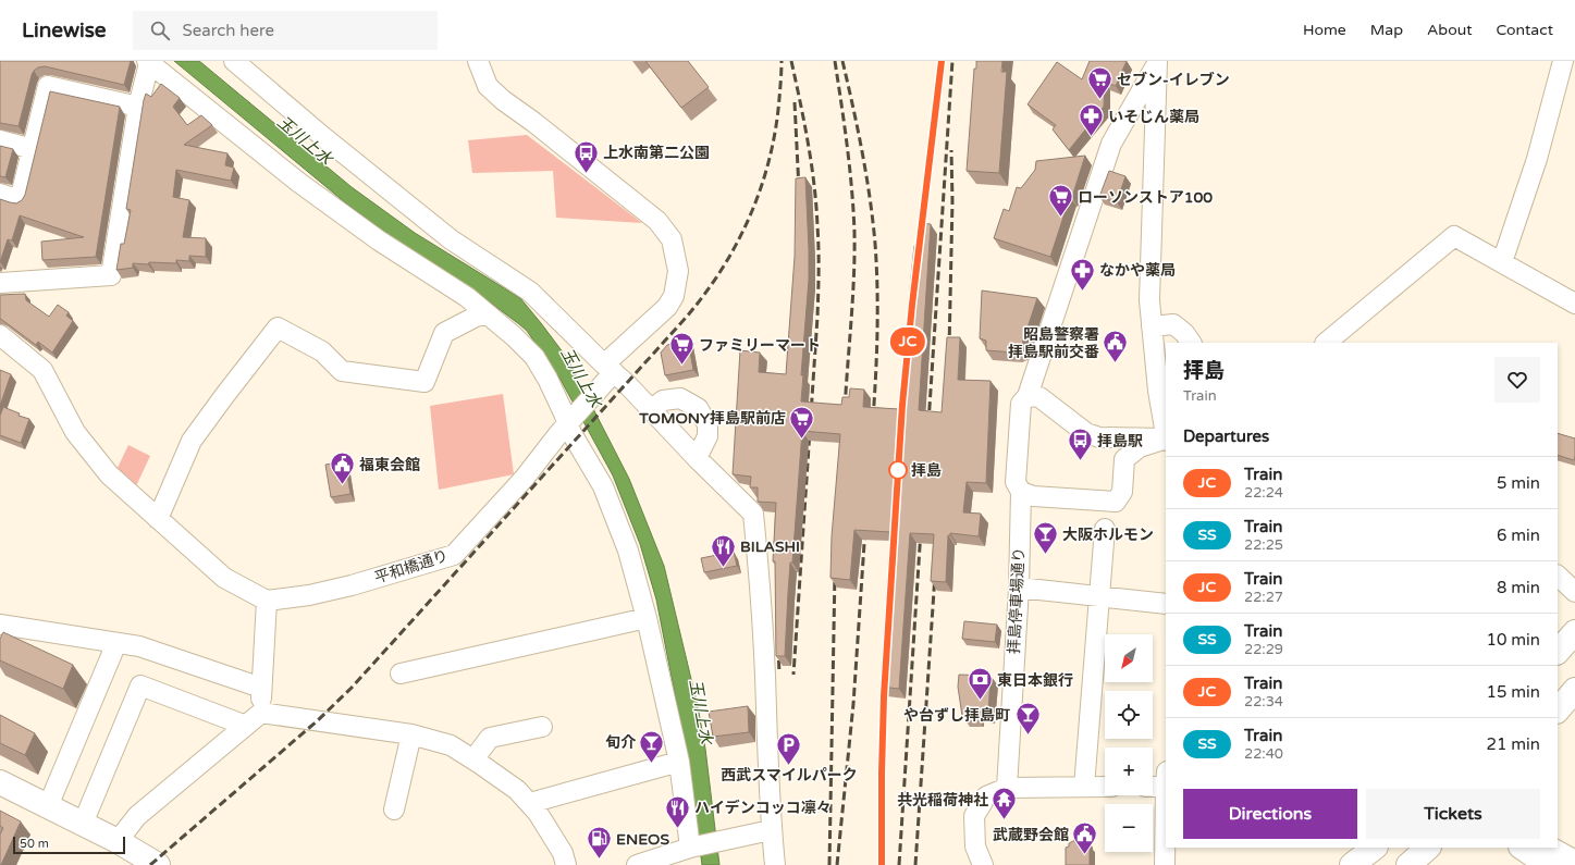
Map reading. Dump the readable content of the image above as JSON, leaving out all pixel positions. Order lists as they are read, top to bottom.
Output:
{
  "streets": {
    "street": ["平和橋通り", "拝島停車場通り"]
  },
  "water": ["玉川上水"],
  "places": {
    "supermarket": [
      "セブン-イレブン",
      "ローソンストア100",
      "ファミリーマート",
      "TOMONY拝島駅前店"
    ],
    "pharmacy": ["いそじん薬局", "なかや薬局"],
    "bus stop": ["上水南第二公園", "拝島駅"],
    "public building": ["昭島警察署 拝島駅前交番", "福東会館", "武蔵野会館"],
    "other": ["拝島"],
    "bar": ["大阪ホルモン", "や台ずし拝島町", "旬介"],
    "restaurant": ["BILASHI", "ハイデンコッコ凛々"],
    "bank": ["東日本銀行"],
    "parking": ["西武スマイルパーク"],
    "temple": ["共光稲荷神社"],
    "fuel station": ["ENEOS"]
  },
  "scale_bar": "50 m",
  "north": "bottom left",
  "page": {
    "header": "Linewise",
    "search": "Search here",
    "nav": [
      "Home",
      "Map",
      "About",
      "Contact"
    ],
    "on_map": "JC",
    "heading": [
      ["拝島", "Train"],
      "Departures"
    ],
    "list": [
      {
        "mark": "JC",
        "name": "Train",
        "note": "22:24",
        "value": "5 min"
      },
      {
        "mark": "SS",
        "name": "Train",
        "note": "22:25",
        "value": "6 min"
      },
      {
        "mark": "JC",
        "name": "Train",
        "note": "22:27",
        "value": "8 min"
      },
      {
        "mark": "SS",
        "name": "Train",
        "note": "22:29",
        "value": "10 min"
      },
      {
        "mark": "JC",
        "name": "Train",
        "note": "22:34",
        "value": "15 min"
      },
      {
        "mark": "SS",
        "name": "Train",
        "note": "22:40",
        "value": "21 min"
      }
    ],
    "map_buttons": ["+", "−"],
    "buttons": ["Directions", "Tickets"],
    "scale": "50 m"
  }
}
